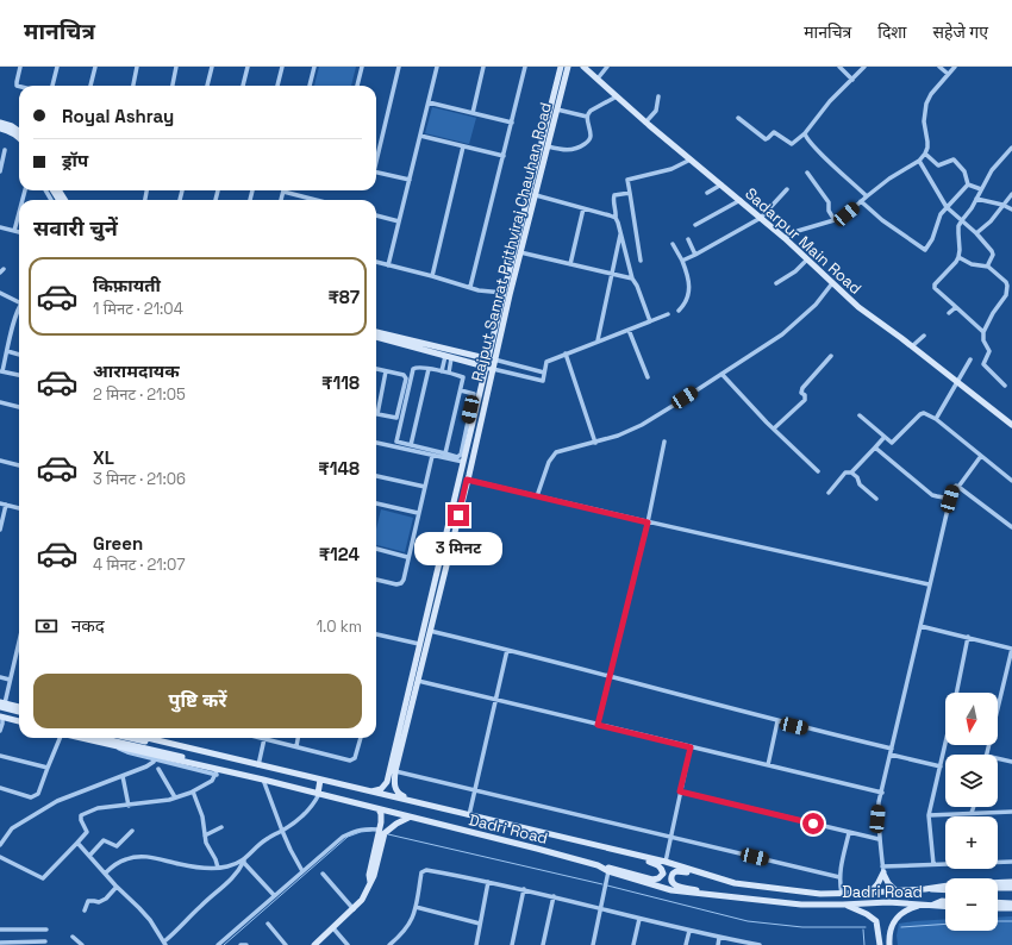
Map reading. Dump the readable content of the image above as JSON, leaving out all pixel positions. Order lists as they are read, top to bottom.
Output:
{
  "streets": {
    "street": ["Sadarpur Main Road", "Rajput Samrat Prithviraj Chauhan Road", "Dadri Road"]
  },
  "crossings": [
    ["Rajput Samrat Prithviraj Chauhan Road", "Dadri Road"]
  ],
  "north": "bottom",
  "page": {
    "header": "मानचित्र",
    "nav": ["मानचित्र", "दिशा", "सहेजे गए"],
    "banner": ["Royal Ashray", "ड्रॉप"],
    "heading": "सवारी चुनें",
    "list": [
      {
        "name": "किफ़ायती",
        "note": "1 मिनट · 21:04",
        "value": "₹87"
      },
      {
        "name": "आरामदायक",
        "note": "2 मिनट · 21:05",
        "value": "₹118"
      },
      {
        "name": "XL",
        "note": "3 मिनट · 21:06",
        "value": "₹148"
      },
      {
        "name": "Green",
        "note": "4 मिनट · 21:07",
        "value": "₹124"
      }
    ],
    "bubble": "3 मिनट",
    "pay": ["नकद", "1.0 km"],
    "buttons": "पुष्टि करें",
    "map_buttons": ["+", "−"]
  }
}
